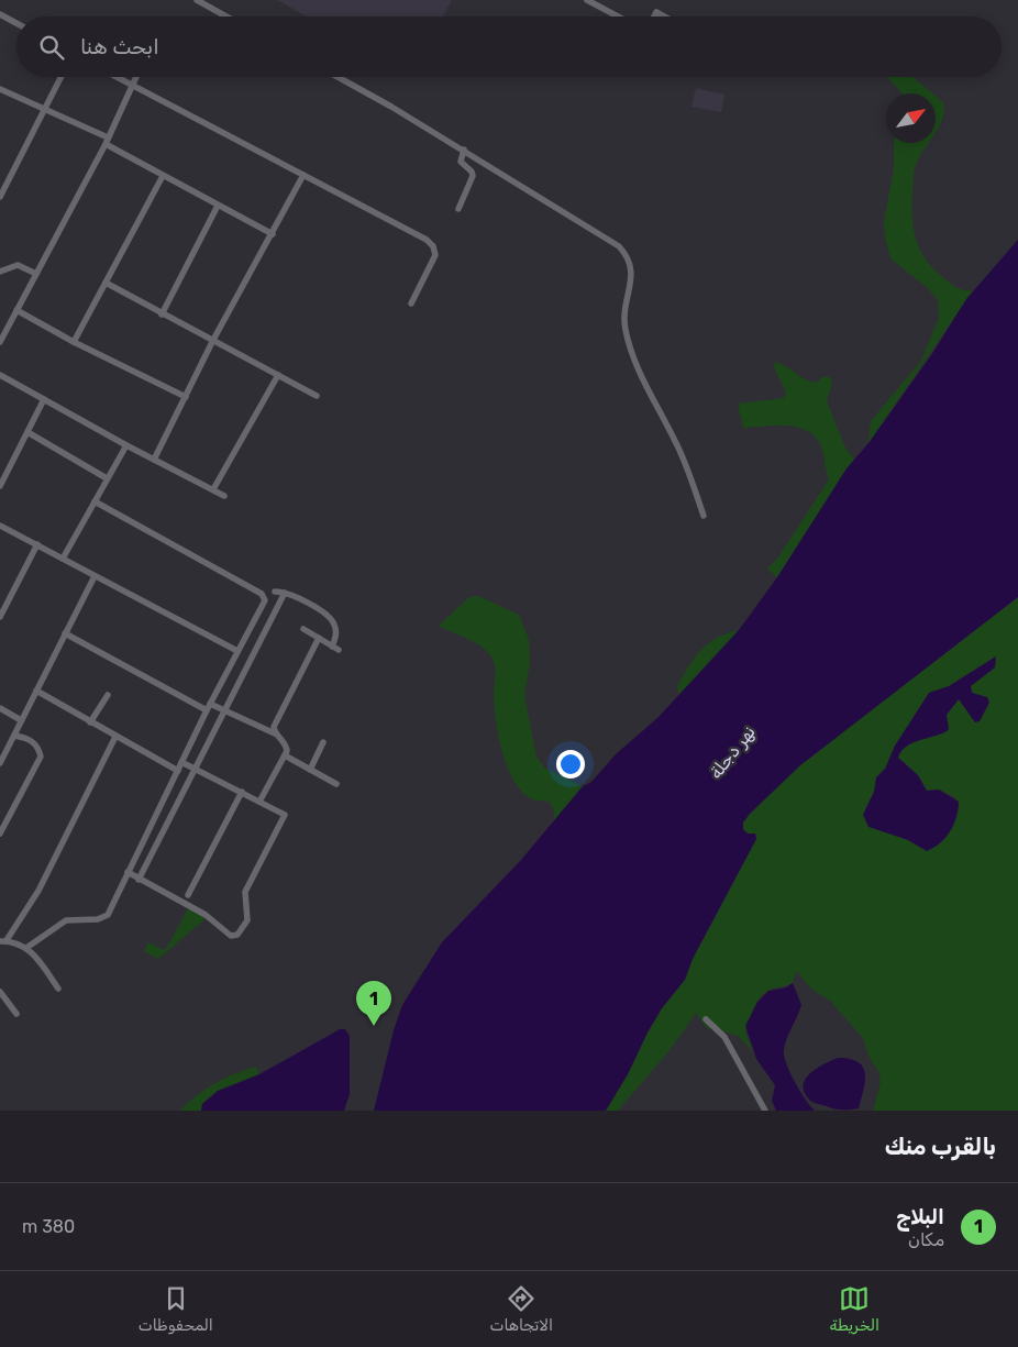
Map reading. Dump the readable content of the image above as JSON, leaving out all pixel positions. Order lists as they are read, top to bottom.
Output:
{
  "water": ["نهر دجلة"],
  "north": "top right",
  "page": {
    "search": "ابحث هنا",
    "pins": "1",
    "heading": "بالقرب منك",
    "list": [
      {
        "mark": "1",
        "name": "البلاج",
        "note": "مكان",
        "value": "380 m"
      }
    ],
    "nav": ["الخريطة", "الاتجاهات", "المحفوظات"]
  }
}
